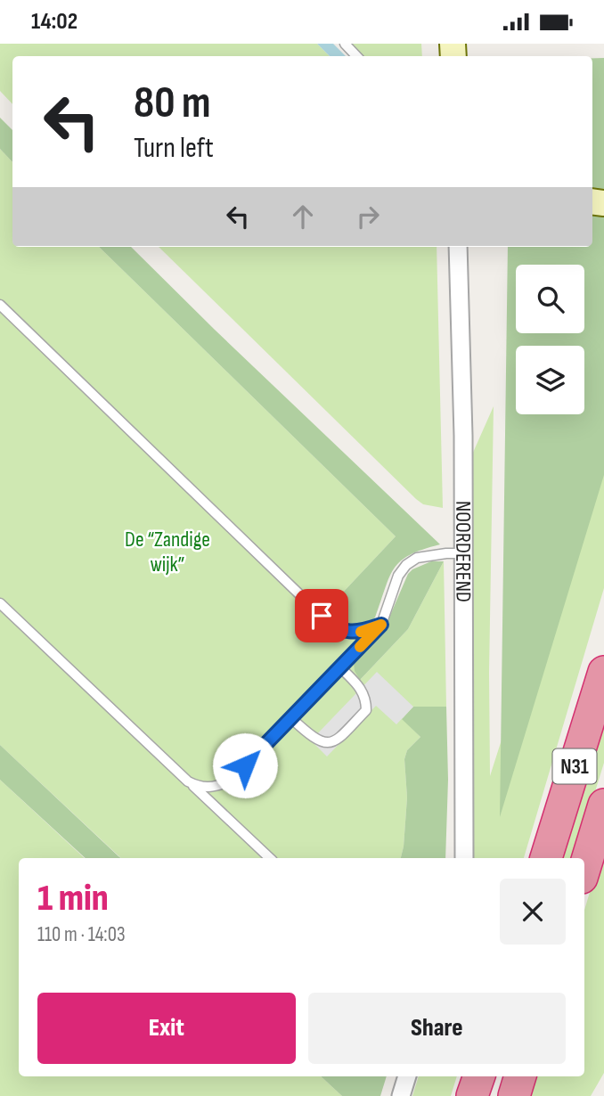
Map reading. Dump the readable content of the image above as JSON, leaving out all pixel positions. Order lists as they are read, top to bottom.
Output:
{
  "streets": {
    "highway": ["N31"],
    "street": ["NOORDEREND"]
  },
  "parks": ["De “Zandige wijk”"],
  "page": {
    "status": "14:02",
    "turn": ["80 m", "Turn left"],
    "heading": ["1 min", "110 m · 14:03"],
    "buttons": ["Exit", "Share"]
  }
}
